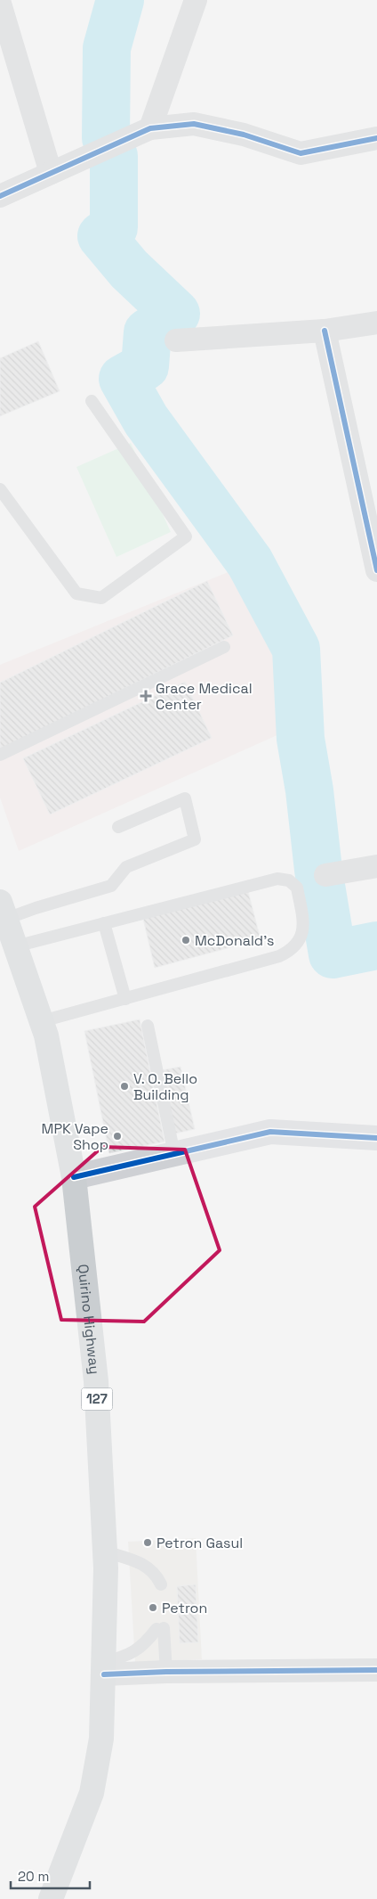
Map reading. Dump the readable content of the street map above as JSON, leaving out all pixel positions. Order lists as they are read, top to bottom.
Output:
{
  "streets": {
    "main road": ["Quirino Highway", "127"]
  },
  "places": {
    "health": ["Grace Medical Center"],
    "other": [
      "McDonald's",
      "V. O. Bello Building",
      "MPK Vape Shop",
      "Petron Gasul",
      "Petron"
    ]
  },
  "scale_bar": "20 m"
}
